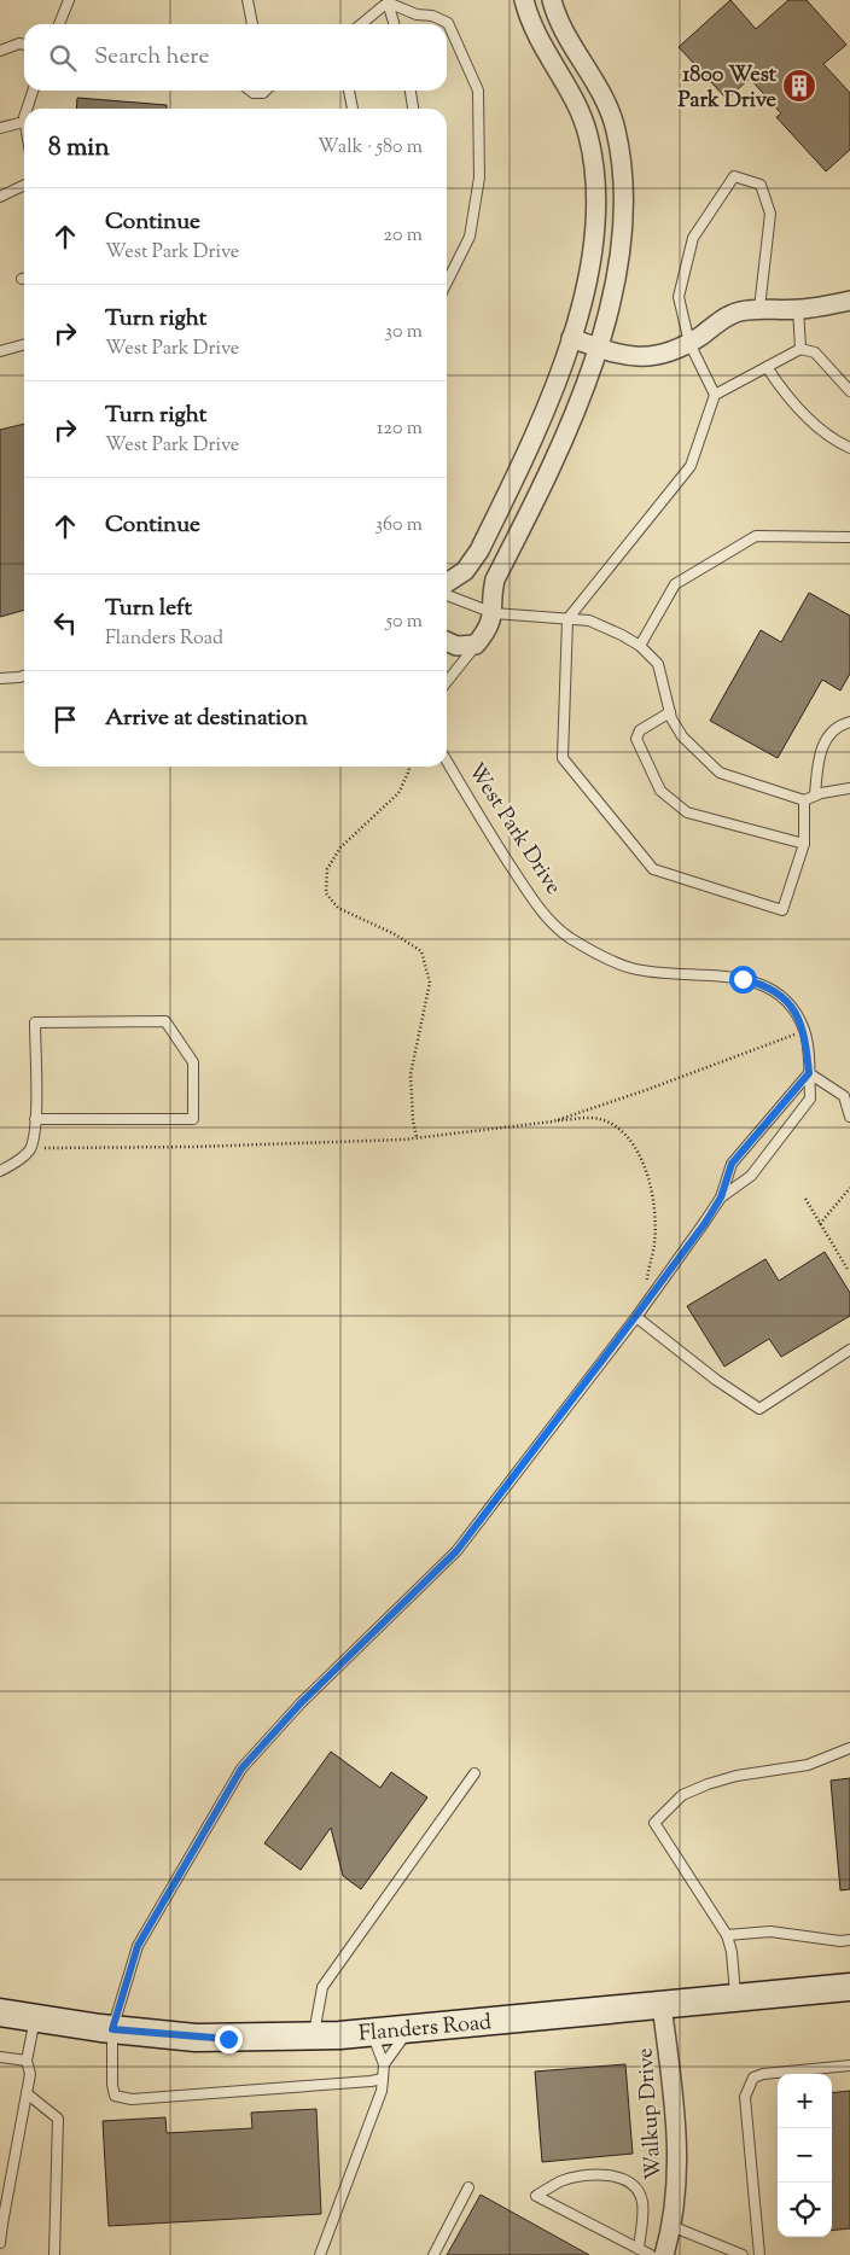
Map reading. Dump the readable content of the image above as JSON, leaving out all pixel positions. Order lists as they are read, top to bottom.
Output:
{
  "streets": {
    "main road": ["Flanders Road"],
    "street": ["Walkup Drive"],
    "lane": ["West Park Drive"]
  },
  "crossings": [
    ["West Park Drive", "Flanders Road"],
    ["Flanders Road", "Walkup Drive"]
  ],
  "places": {
    "building": ["1800 West Park Drive"]
  },
  "page": {
    "search": "Search here",
    "heading": ["8 min", "Walk · 580 m"],
    "list": [
      ["Continue", "West Park Drive", "20 m"],
      ["Turn right", "West Park Drive", "30 m"],
      ["Turn right", "West Park Drive", "120 m"],
      ["Continue", "360 m"],
      ["Turn left", "Flanders Road", "50 m"],
      "Arrive at destination"
    ],
    "map_buttons": ["+", "−"]
  }
}
